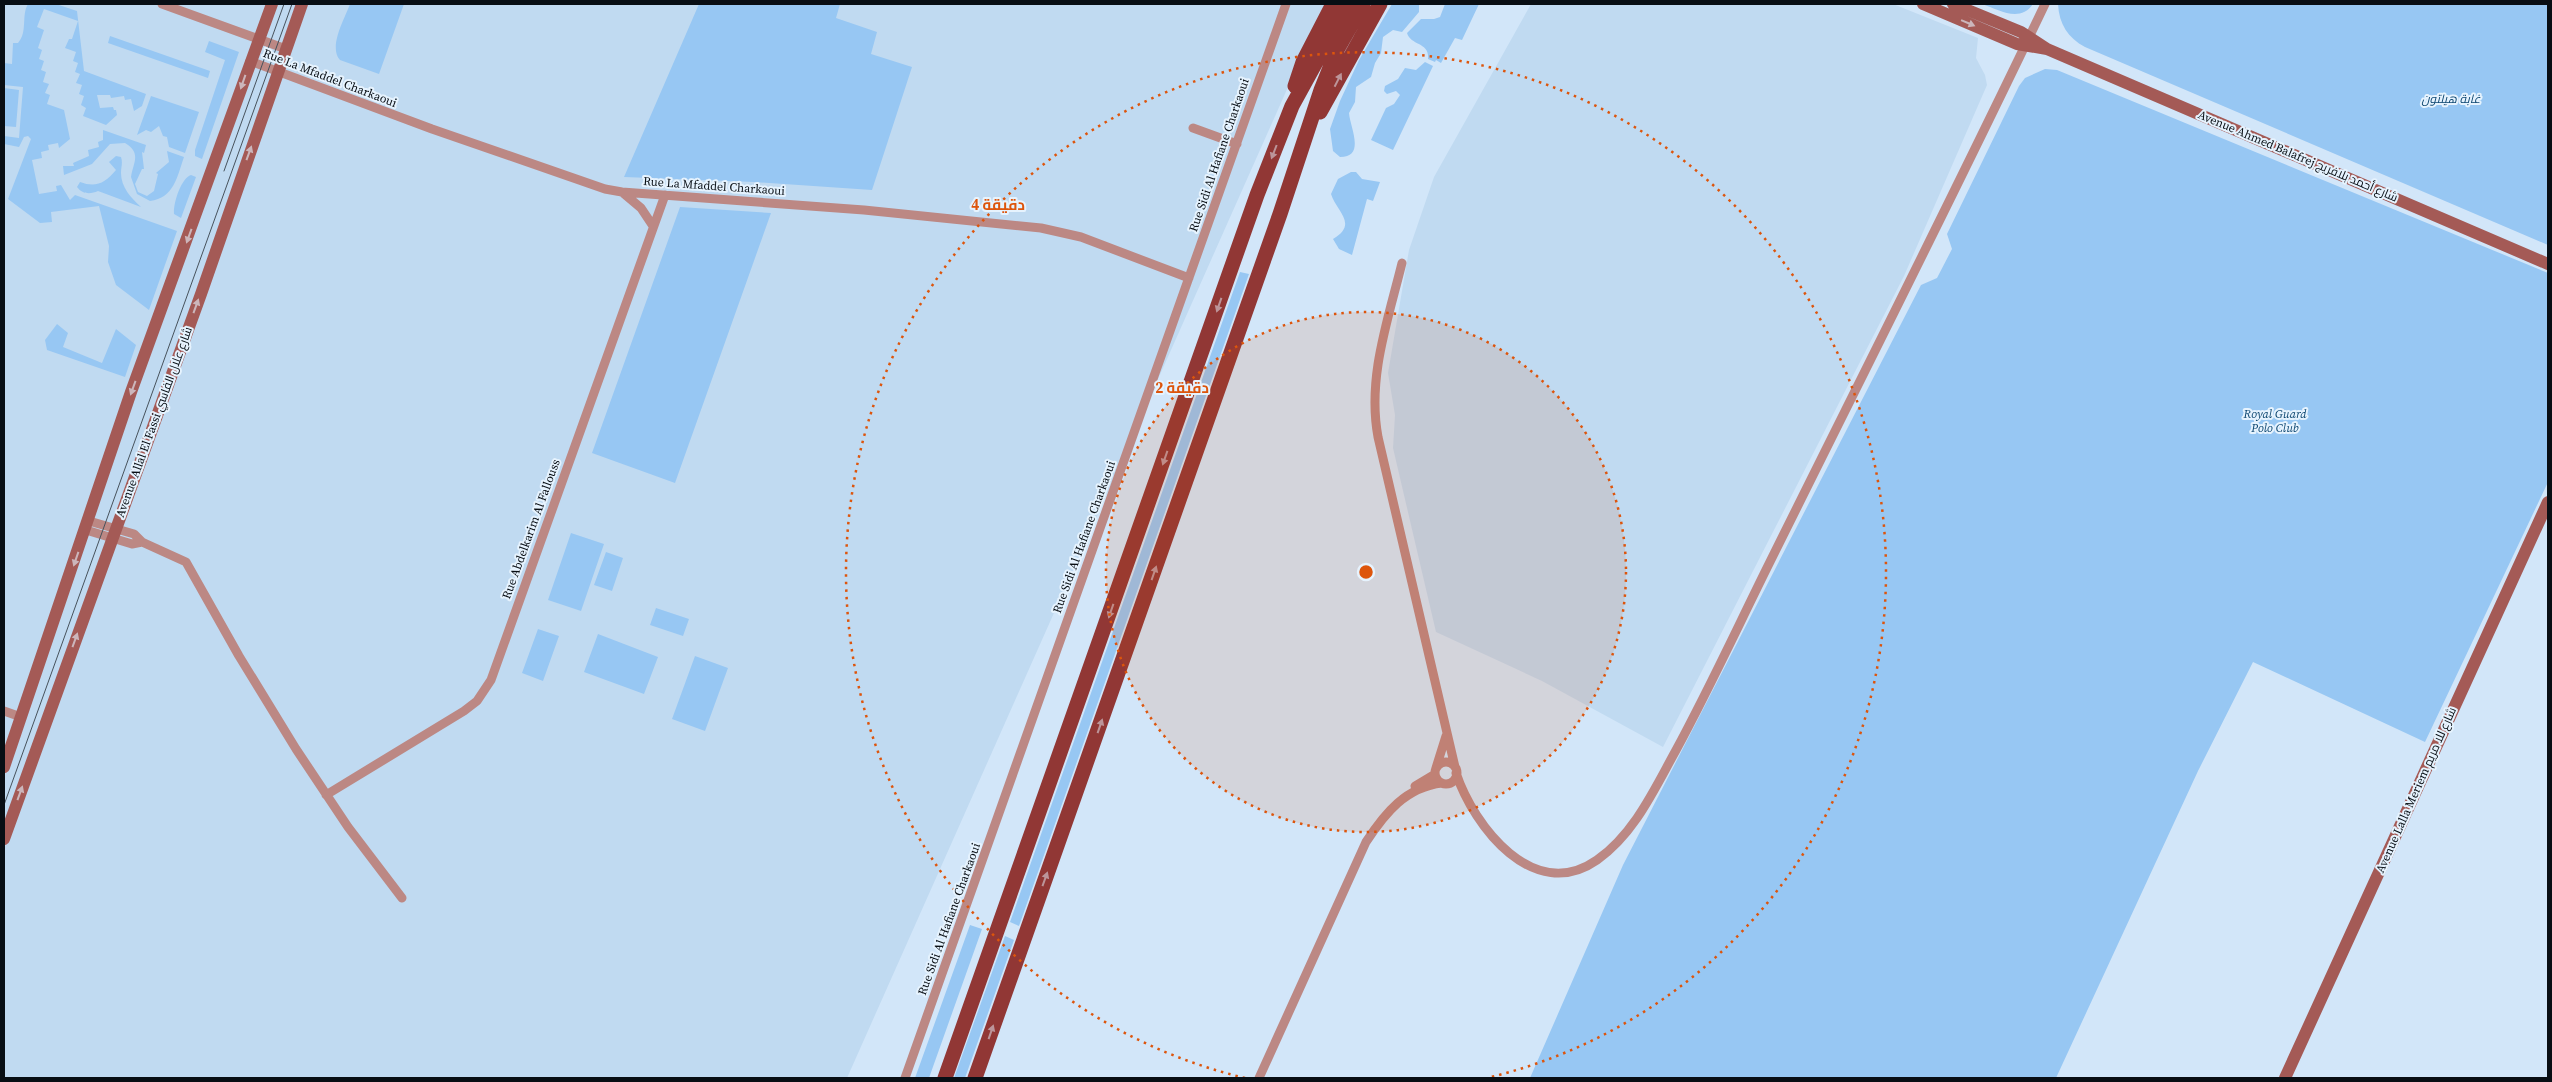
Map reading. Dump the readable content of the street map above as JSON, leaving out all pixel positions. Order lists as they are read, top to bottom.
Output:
{
  "streets": {
    "street": [
      "Rue La Mfaddel Charkaoui",
      "Rue Sidi Al Hafiane Charkaoui",
      "Avenue Ahmed Balafrej شارع أحمد بلافريج",
      "Avenue Allal El Fassi شارع علال الفاسي",
      "Rue Abdelkarim Al Fallouss",
      "Avenue Lalla Meriem شارع للا مريم"
    ]
  },
  "crossings": [
    ["Rue La Mfaddel Charkaoui", "Rue Sidi Al Hafiane Charkaoui"],
    ["Rue La Mfaddel Charkaoui", "Avenue Allal El Fassi شارع علال الفاسي"],
    ["Rue La Mfaddel Charkaoui", "Rue Abdelkarim Al Fallouss"]
  ],
  "parks": ["غابة هيلتون", "Royal Guard Polo Club"],
  "rings": ["4 دقيقة", "2 دقيقة"]
}
